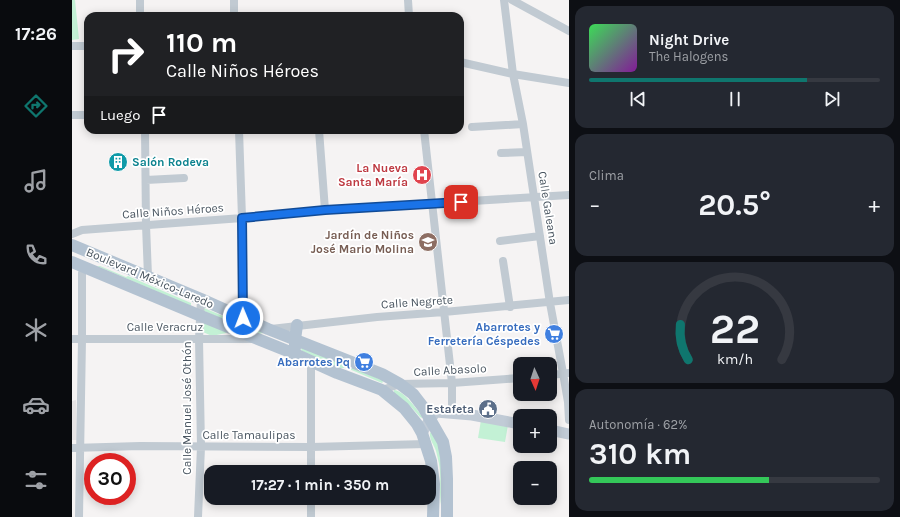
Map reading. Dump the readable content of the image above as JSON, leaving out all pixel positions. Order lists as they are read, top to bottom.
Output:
{
  "streets": {
    "main road": ["Boulevard México-Laredo"],
    "street": [
      "Calle Galeana",
      "Calle Niños Héroes",
      "Calle Negrete",
      "Calle Veracruz",
      "Calle Abasolo",
      "Calle Manuel José Othón",
      "Calle Tamaulipas"
    ]
  },
  "crossings": [
    ["Calle Galeana", "Calle Niños Héroes"],
    ["Calle Galeana", "Calle Negrete"],
    ["Boulevard México-Laredo", "Calle Negrete"],
    ["Boulevard México-Laredo", "Calle Veracruz"],
    ["Boulevard México-Laredo", "Calle Abasolo"],
    ["Boulevard México-Laredo", "Calle Manuel José Othón"],
    ["Boulevard México-Laredo", "Calle Tamaulipas"],
    ["Calle Veracruz", "Calle Manuel José Othón"],
    ["Calle Manuel José Othón", "Calle Tamaulipas"]
  ],
  "places": {
    "building": ["Salón Rodeva"],
    "hospital": ["La Nueva Santa María"],
    "school or university": ["Jardín de Niños José Mario Molina"],
    "supermarket": ["Abarrotes y Ferretería Céspedes", "Abarrotes Pq"],
    "public building": ["Estafeta"]
  },
  "north": "bottom",
  "page": {
    "tabs": "17:26",
    "turn": ["110 m", "Calle Niños Héroes"],
    "song": ["Night Drive", "The Halogens"],
    "then": "Luego",
    "tile": [
      "Clima",
      ["Autonomía · 62%", "310 km"]
    ],
    "heat": ["−", "20.5°", "+"],
    "map_buttons": ["+", "−"],
    "limit": "30",
    "trip": "17:27 · 1 min · 350 m",
    "gauge": ["22", "km/h"]
  }
}
